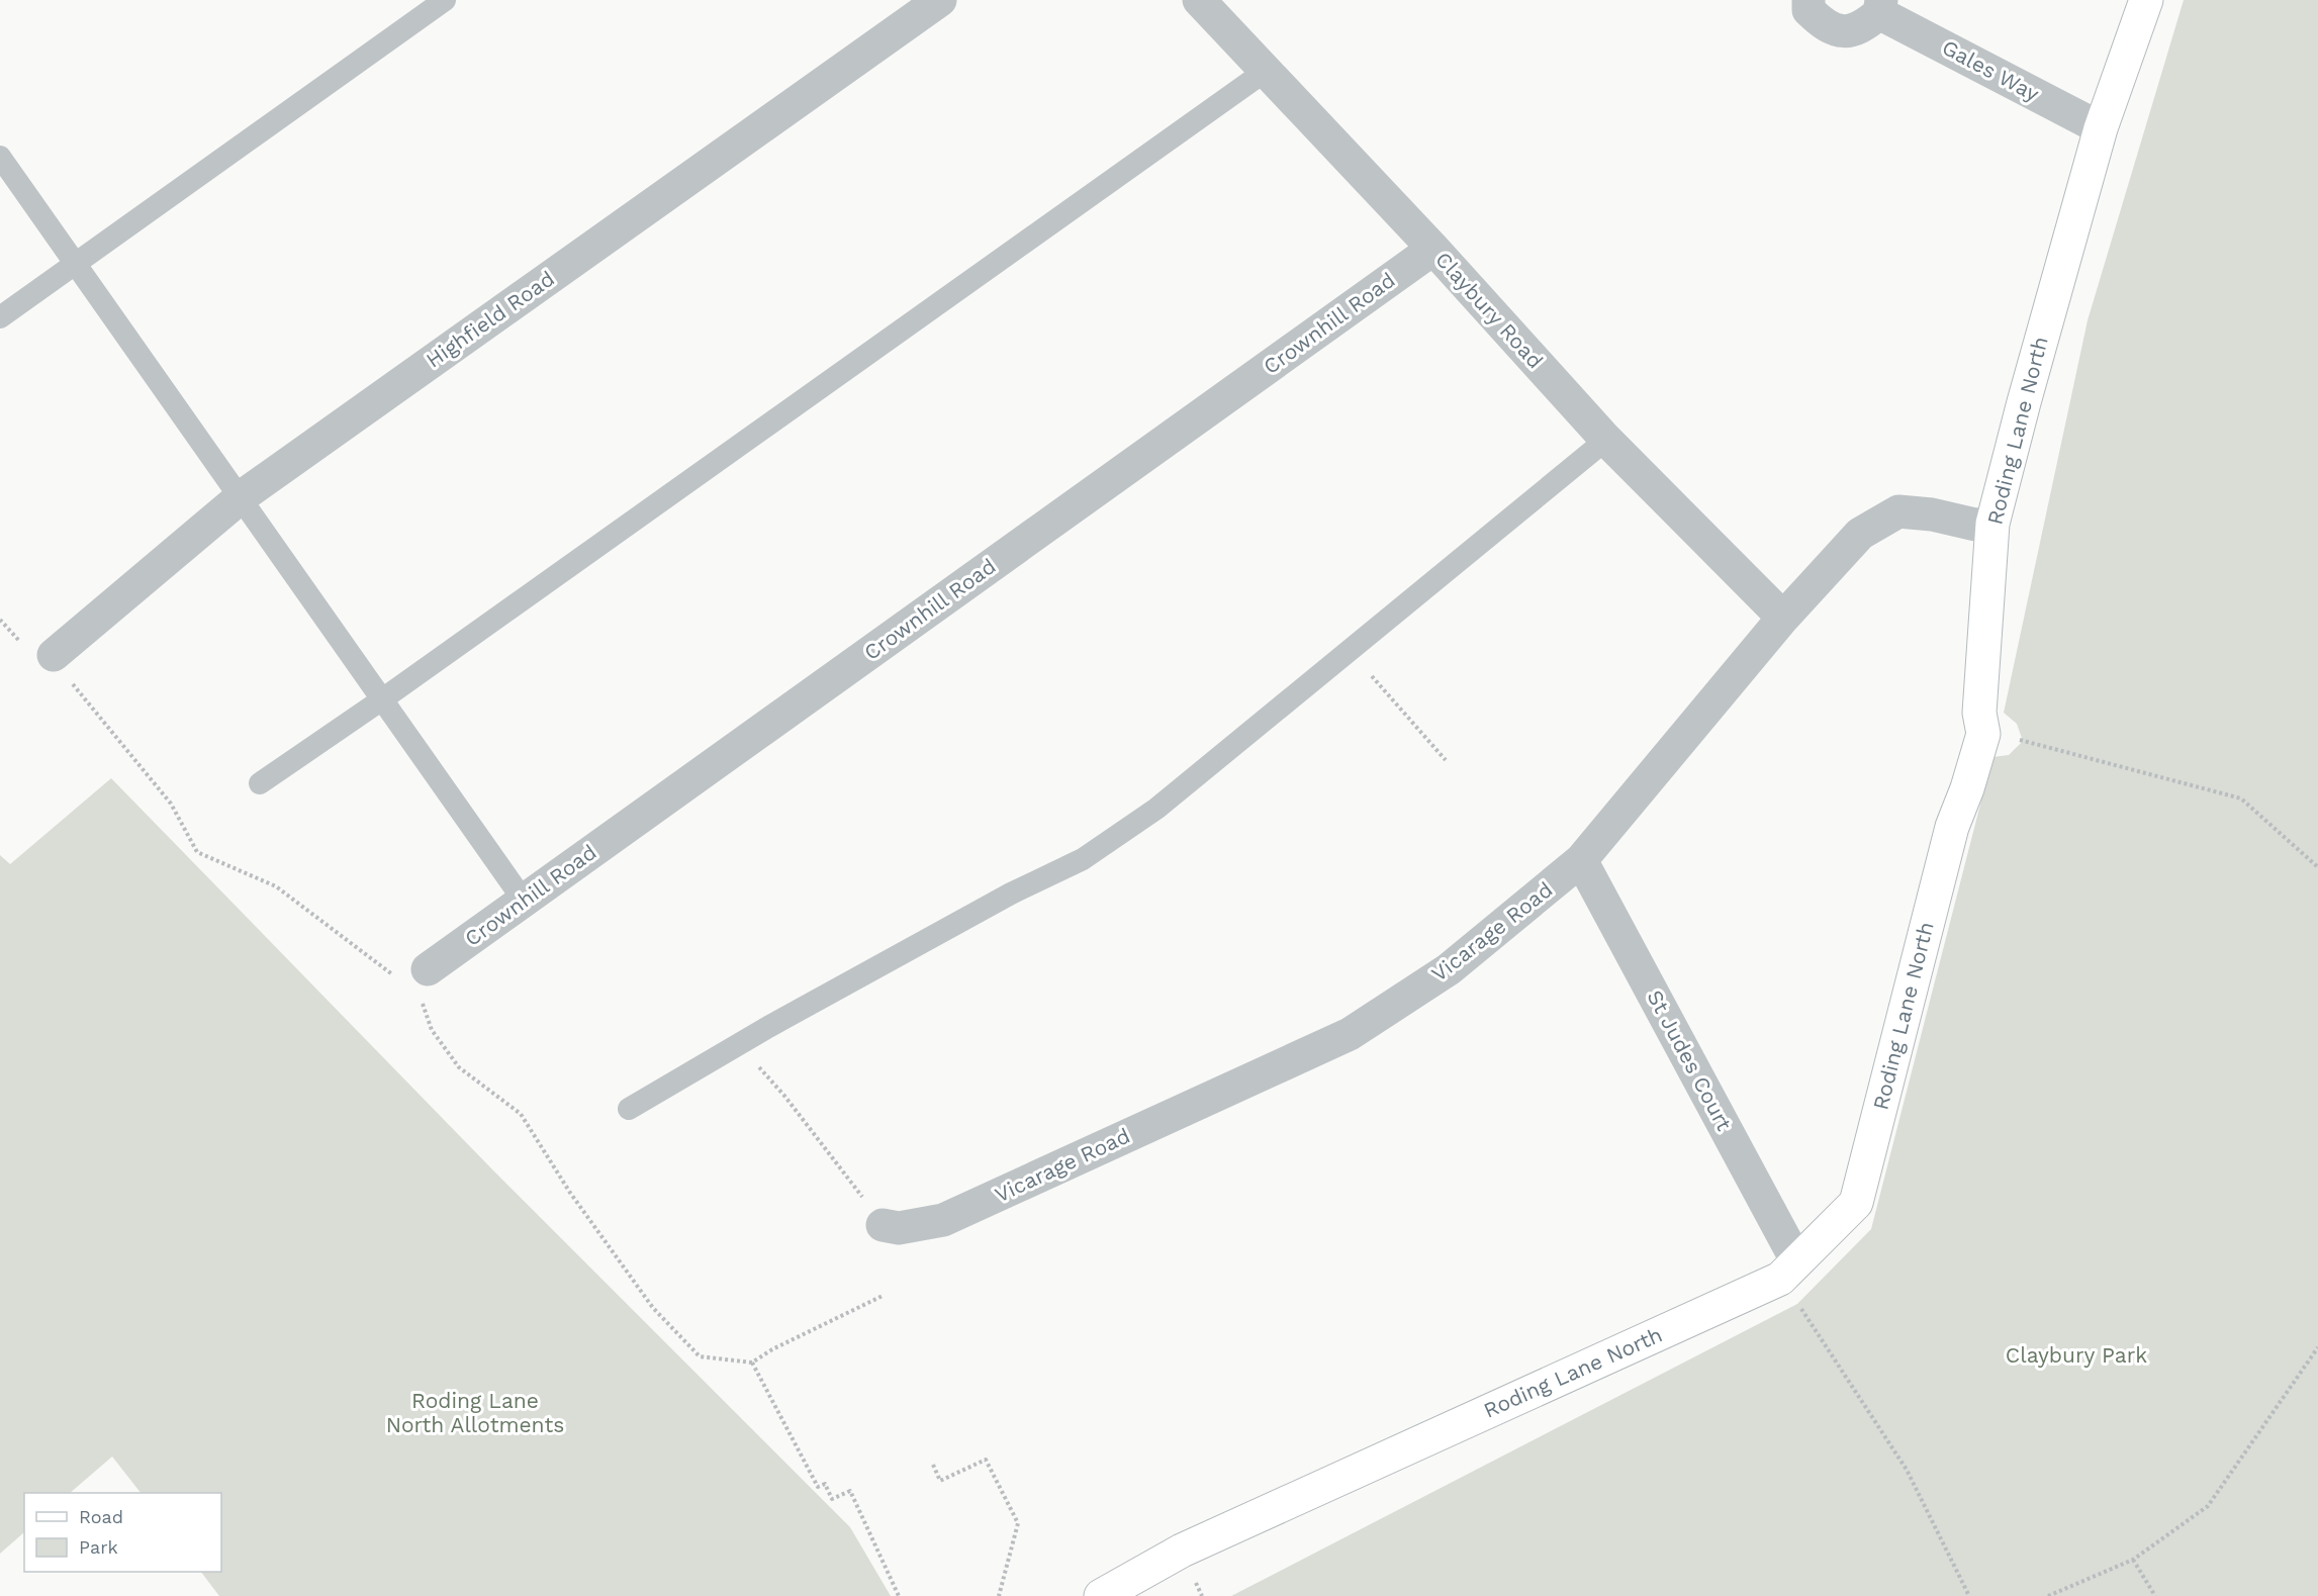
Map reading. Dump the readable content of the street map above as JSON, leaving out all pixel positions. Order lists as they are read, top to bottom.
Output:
{
  "streets": {
    "street": [
      "Gales Way",
      "Claybury Road",
      "Highfield Road",
      "Crownhill Road",
      "Roding Lane North",
      "Vicarage Road",
      "St Judes Court"
    ]
  },
  "crossings": [
    ["Gales Way", "Roding Lane North"],
    ["Claybury Road", "Crownhill Road"],
    ["Claybury Road", "Vicarage Road"],
    ["Roding Lane North", "Vicarage Road"],
    ["Roding Lane North", "St Judes Court"],
    ["Vicarage Road", "St Judes Court"]
  ],
  "parks": ["Claybury Park", "Roding Lane North Allotments"],
  "legend": ["Road", "Park"]
}
